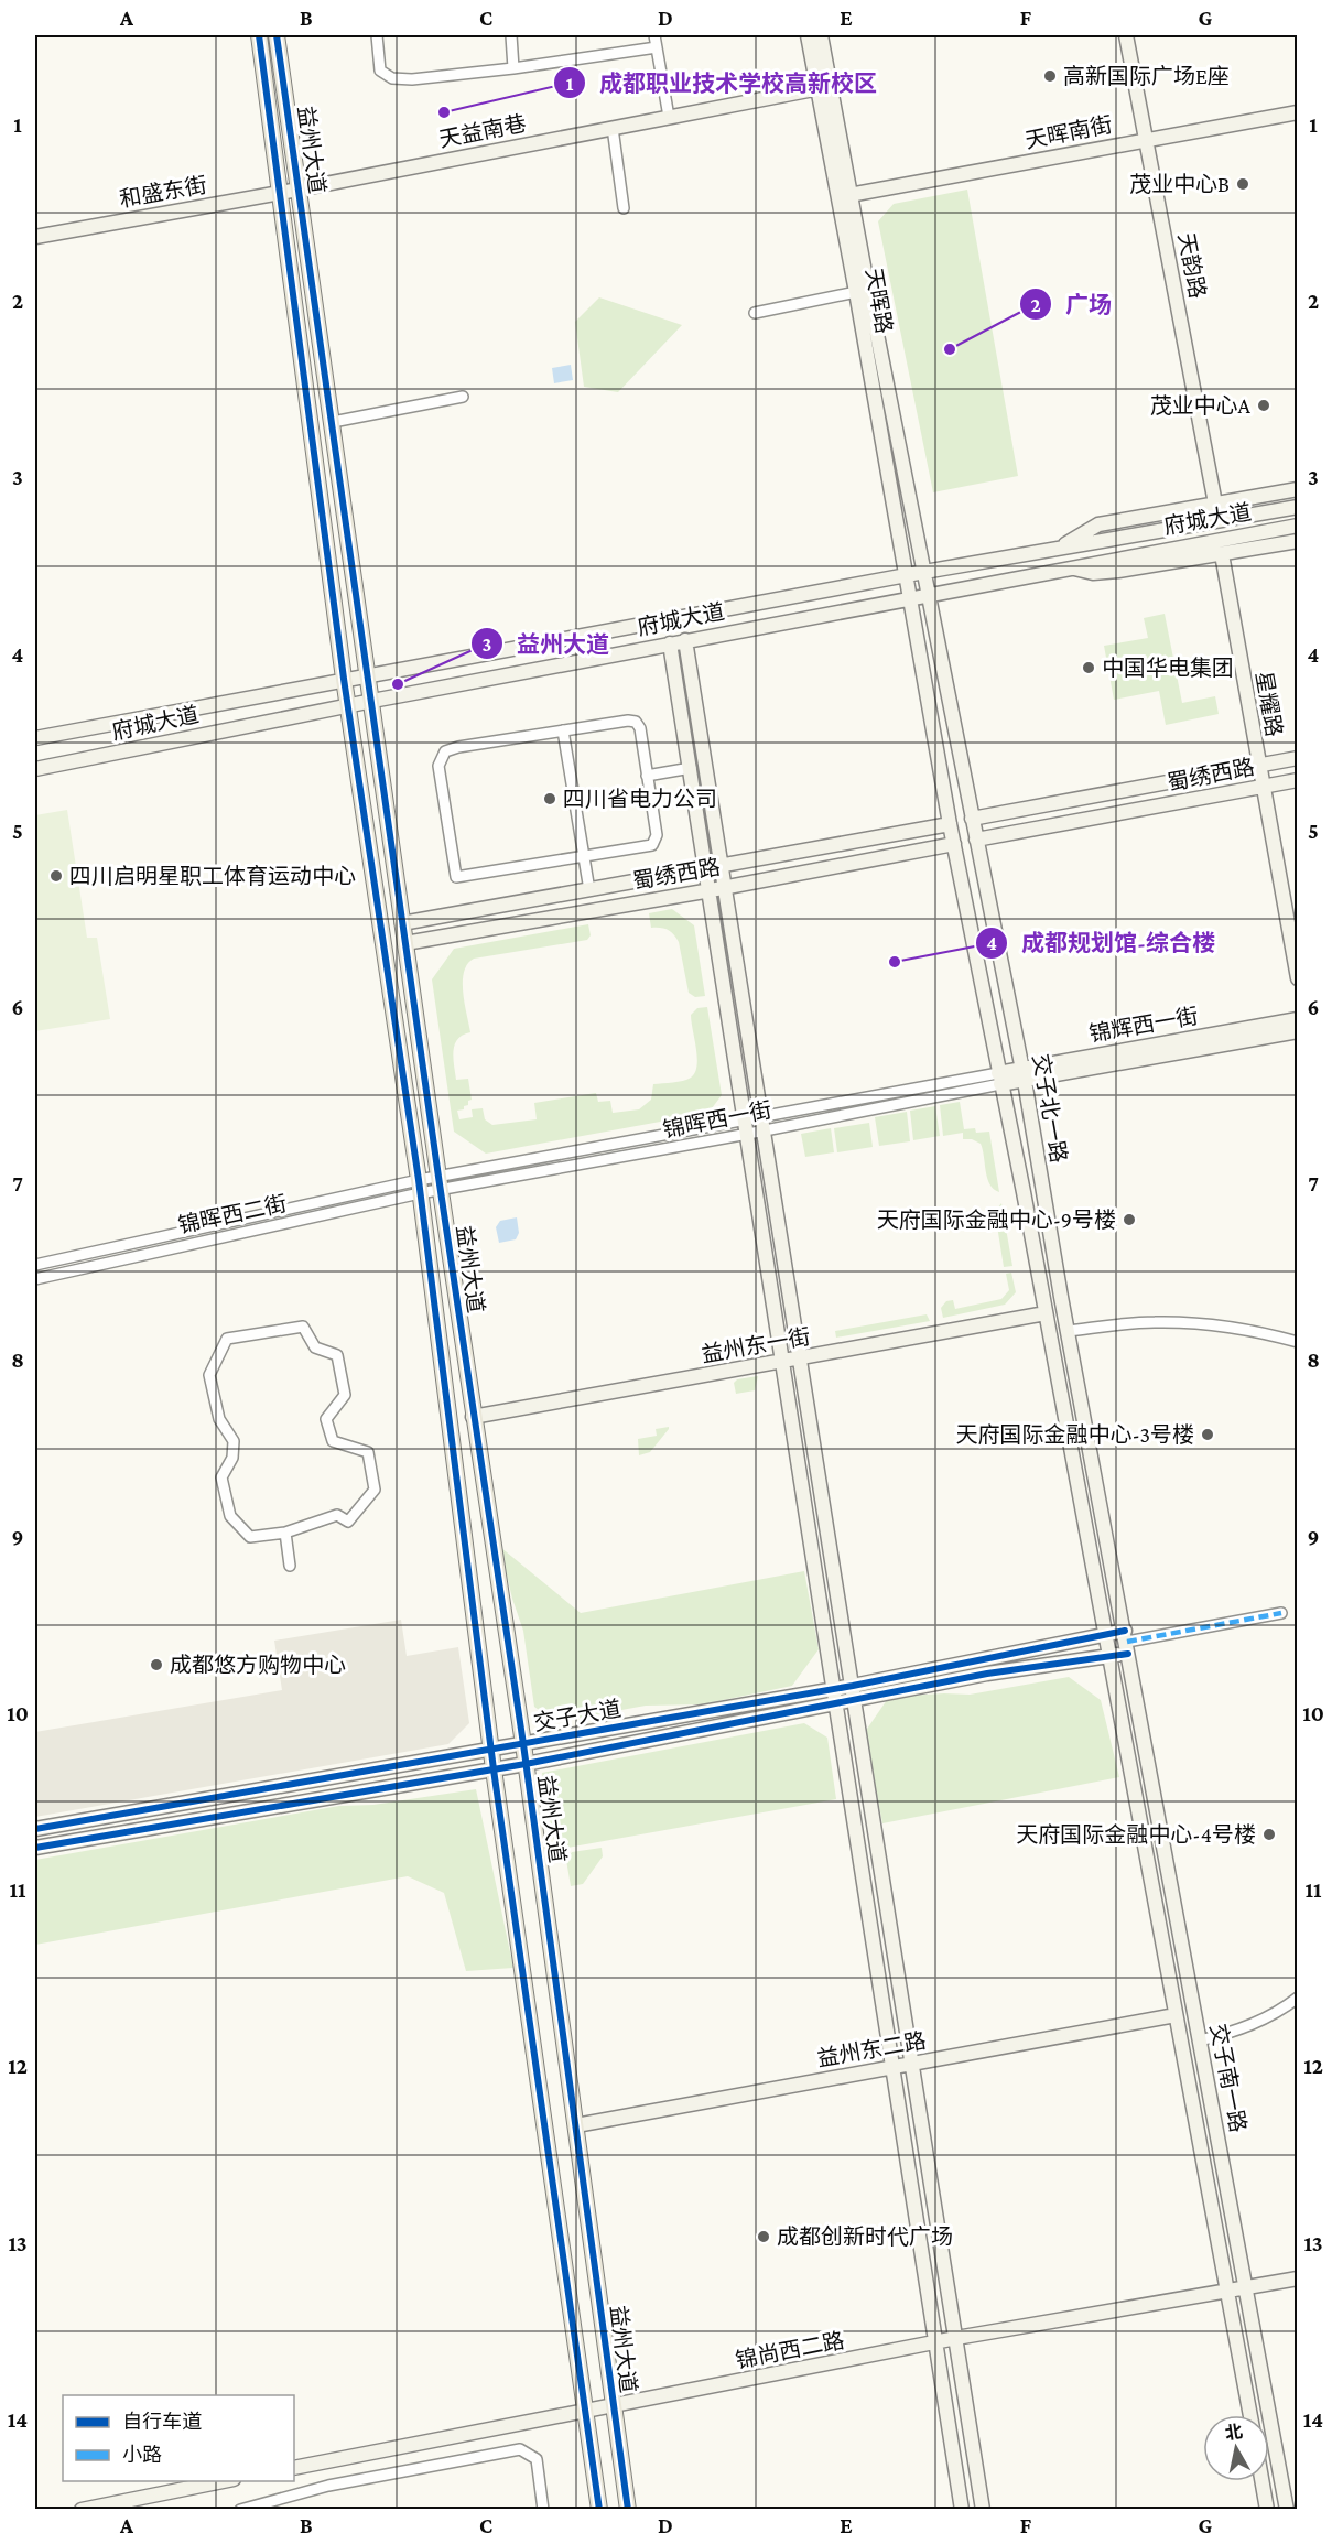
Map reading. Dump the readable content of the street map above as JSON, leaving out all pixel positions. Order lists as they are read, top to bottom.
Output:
{
  "streets": {
    "main road": ["益州大道"],
    "street": [
      "天益南巷",
      "天晖南街",
      "和盛东街",
      "天韵路",
      "天晖路",
      "府城大道",
      "星耀路",
      "蜀绣西路",
      "锦辉西一街",
      "交子北一路",
      "锦晖西一街",
      "锦晖西二街",
      "益州东一街",
      "交子大道",
      "益州东二路",
      "交子南一路",
      "锦尚西二路"
    ]
  },
  "crossings": [
    ["天益南巷", "益州大道"],
    ["天益南巷", "和盛东街"],
    ["天益南巷", "天晖路"],
    ["天晖南街", "天韵路"],
    ["天晖南街", "天晖路"],
    ["益州大道", "和盛东街"],
    ["益州大道", "府城大道"],
    ["益州大道", "蜀绣西路"],
    ["益州大道", "锦晖西一街"],
    ["益州大道", "锦晖西二街"],
    ["益州大道", "益州东一街"],
    ["益州大道", "交子大道"],
    ["益州大道", "益州东二路"],
    ["益州大道", "锦尚西二路"],
    ["天晖路", "府城大道"],
    ["天晖路", "交子北一路"],
    ["府城大道", "交子北一路"],
    ["星耀路", "蜀绣西路"],
    ["蜀绣西路", "交子北一路"],
    ["锦辉西一街", "交子北一路"],
    ["锦辉西一街", "锦晖西一街"],
    ["交子北一路", "锦晖西一街"],
    ["交子北一路", "益州东一街"],
    ["交子北一路", "交子大道"],
    ["交子北一路", "交子南一路"],
    ["锦晖西一街", "锦晖西二街"],
    ["交子大道", "交子南一路"],
    ["益州东二路", "交子南一路"],
    ["交子南一路", "锦尚西二路"]
  ],
  "places": [
    "高新国际广场E座",
    "成都职业技术学校高新校区",
    "茂业中心B",
    "广场",
    "茂业中心A",
    "中国华电集团",
    "益州大道",
    "四川省电力公司",
    "四川启明星职工体育运动中心",
    "成都规划馆-综合楼",
    "天府国际金融中心-9号楼",
    "天府国际金融中心-3号楼",
    "成都悠方购物中心",
    "天府国际金融中心-4号楼",
    "成都创新时代广场"
  ],
  "legend": ["自行车道", "小路"],
  "north": "top",
  "grid": {
    "columns": [
      "A",
      "B",
      "C",
      "D",
      "E",
      "F",
      "G"
    ],
    "rows": [
      "1",
      "2",
      "3",
      "4",
      "5",
      "6",
      "7",
      "8",
      "9",
      "10",
      "11",
      "12",
      "13",
      "14"
    ]
  }
}
